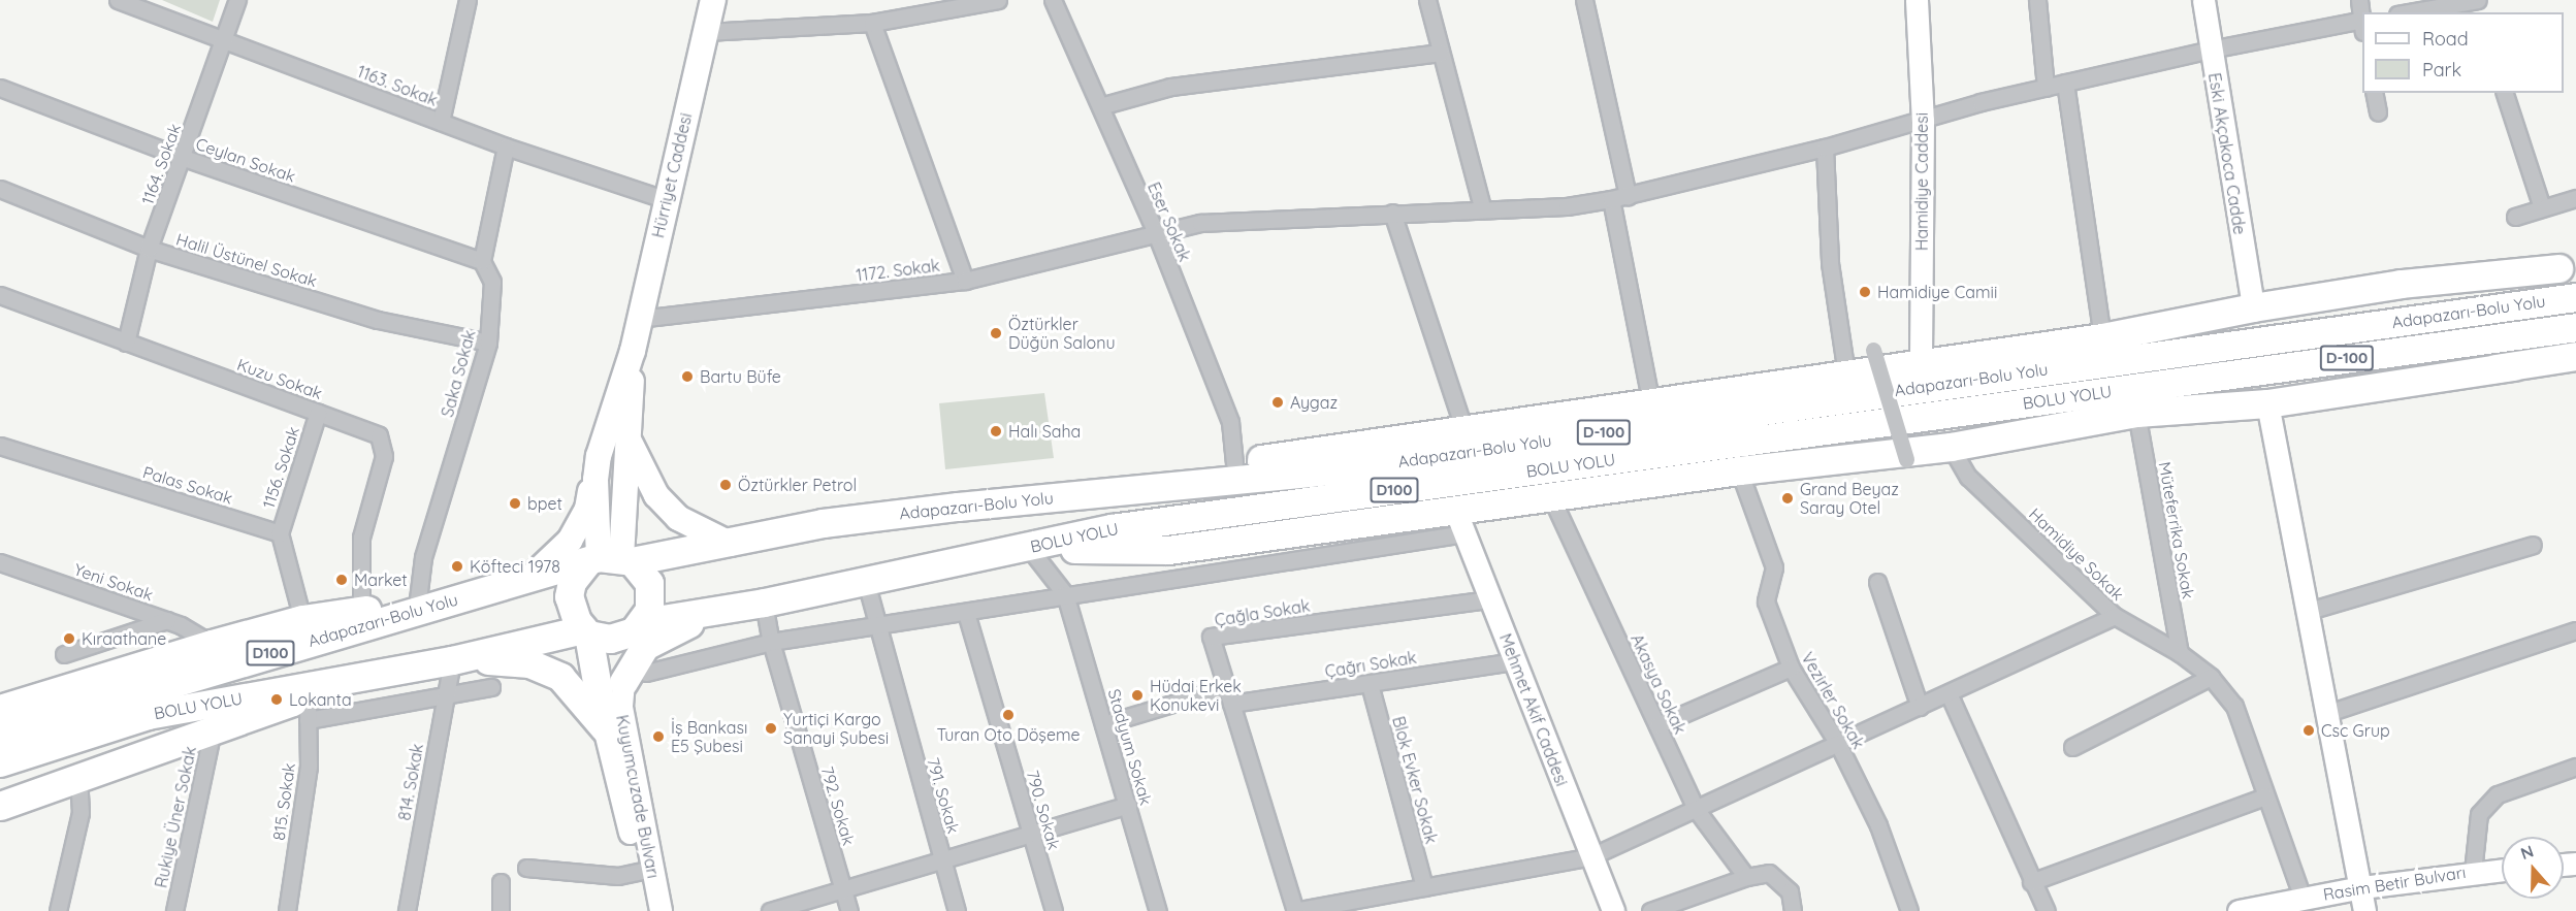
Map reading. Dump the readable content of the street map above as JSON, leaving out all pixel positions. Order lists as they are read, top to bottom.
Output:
{
  "streets": {
    "highway": [
      "Adapazarı-Bolu Yolu",
      "D-100",
      "BOLU YOLU",
      "D100"
    ],
    "main road": ["Hürriyet Caddesi"],
    "street": [
      "1163. Sokak",
      "Eski Akçakoca Cadde",
      "Ceylan Sokak",
      "1164. Sokak",
      "Hamidiye Caddesi",
      "Eser Sokak",
      "Halil Üstünel Sokak",
      "1172. Sokak",
      "Saka Sokak",
      "Kuzu Sokak",
      "1156. Sokak",
      "Palas Sokak",
      "Müteferrika Sokak",
      "Hamidiye Sokak",
      "Yeni Sokak",
      "Çağla Sokak",
      "Çağrı Sokak",
      "Akasya Sokak",
      "Vezirler Sokak",
      "Mehmet Akif Caddesi",
      "Stadyum Sokak",
      "Blok Evker Sokak",
      "814. Sokak",
      "791. Sokak",
      "Kuyumcuzade Bulvarı",
      "815. Sokak",
      "792. Sokak",
      "790. Sokak",
      "Rukiye Üner Sokak",
      "Rasim Betir Bulvarı"
    ]
  },
  "crossings": [
    ["1163. Sokak", "1164. Sokak"],
    ["1163. Sokak", "Hürriyet Caddesi"],
    ["Eski Akçakoca Cadde", "1172. Sokak"],
    ["Ceylan Sokak", "1164. Sokak"],
    ["Ceylan Sokak", "Saka Sokak"],
    ["1164. Sokak", "Halil Üstünel Sokak"],
    ["1164. Sokak", "Kuzu Sokak"],
    ["Hürriyet Caddesi", "1172. Sokak"],
    ["Hürriyet Caddesi", "Adapazarı-Bolu Yolu"],
    ["Hürriyet Caddesi", "BOLU YOLU"],
    ["Hürriyet Caddesi", "D100"],
    ["Hamidiye Caddesi", "1172. Sokak"],
    ["Eser Sokak", "1172. Sokak"],
    ["Halil Üstünel Sokak", "Saka Sokak"],
    ["Adapazarı-Bolu Yolu", "Saka Sokak"],
    ["Adapazarı-Bolu Yolu", "BOLU YOLU"],
    ["Adapazarı-Bolu Yolu", "D100"],
    ["Kuzu Sokak", "1156. Sokak"],
    ["BOLU YOLU", "D100"],
    ["BOLU YOLU", "814. Sokak"],
    ["BOLU YOLU", "791. Sokak"],
    ["BOLU YOLU", "792. Sokak"],
    ["1156. Sokak", "Palas Sokak"],
    ["Müteferrika Sokak", "Hamidiye Sokak"],
    ["Hamidiye Sokak", "Rasim Betir Bulvarı"],
    ["Çağla Sokak", "Çağrı Sokak"],
    ["Çağla Sokak", "Mehmet Akif Caddesi"],
    ["Çağrı Sokak", "Mehmet Akif Caddesi"],
    ["Çağrı Sokak", "Blok Evker Sokak"]
  ],
  "places": [
    "Hamidiye Camii",
    "Öztürkler Düğün Salonu",
    "Bartu Büfe",
    "Aygaz",
    "Halı Saha",
    "Öztürkler Petrol",
    "Grand Beyaz Saray Otel",
    "bpet",
    "Köfteci 1978",
    "Market",
    "Kıraathane",
    "Hüdai Erkek Konukevi",
    "Lokanta",
    "Turan Oto Döşeme",
    "Yurtiçi Kargo Sanayi Şubesi",
    "Csc Grup",
    "İş Bankası E5 Şubesi"
  ],
  "legend": ["Road", "Park"],
  "north": "top"
}
